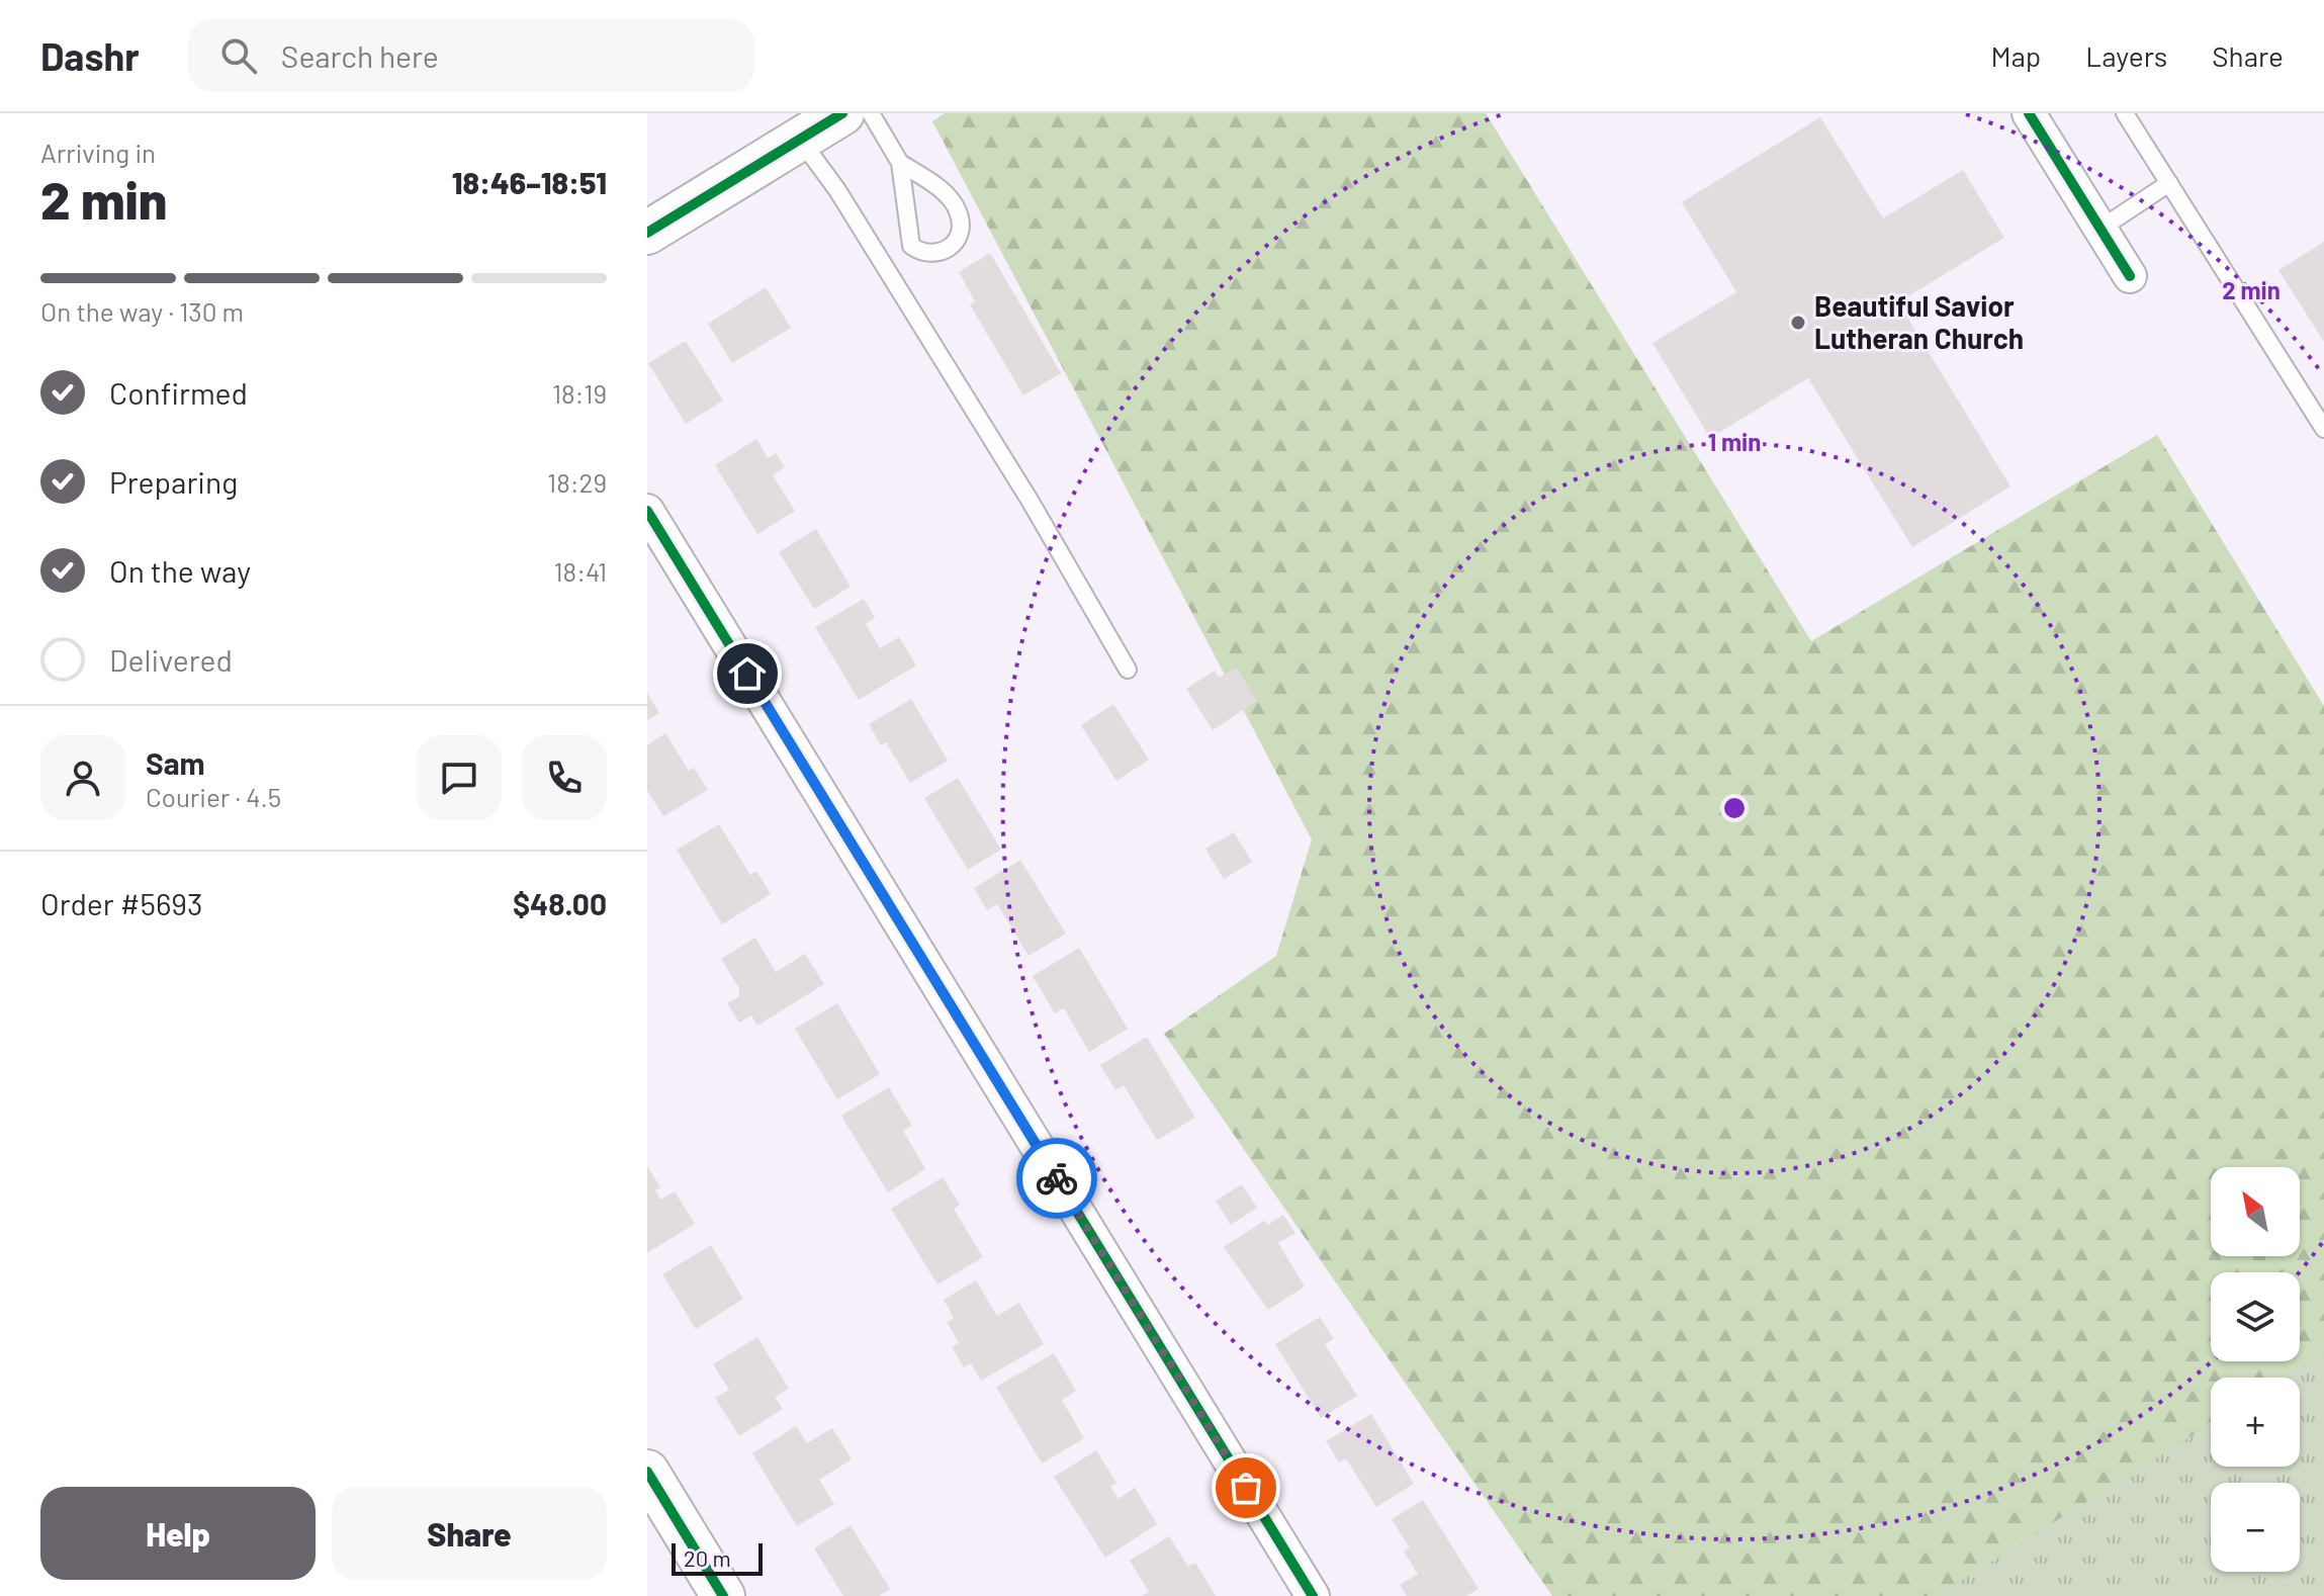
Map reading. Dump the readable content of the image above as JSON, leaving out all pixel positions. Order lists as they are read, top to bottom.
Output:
{
  "places": ["Beautiful Savior Lutheran Church"],
  "scale_bar": "20 m",
  "north": "top left",
  "page": {
    "header": "Dashr",
    "search": "Search here",
    "nav": ["Map", "Layers", "Share"],
    "heading": ["2 min", "Arriving in", "18:46–18:51"],
    "panel": [
      "Sam",
      "Courier · 4.5",
      "Order #5693",
      "$48.00"
    ],
    "bar": "On the way · 130 m",
    "list": [
      ["Confirmed", "18:19"],
      ["Preparing", "18:29"],
      ["On the way", "18:41"],
      "Delivered"
    ],
    "map_buttons": ["+", "−"],
    "buttons": ["Help", "Share"],
    "scale": "20 m"
  },
  "rings": ["2 min", "1 min"]
}
